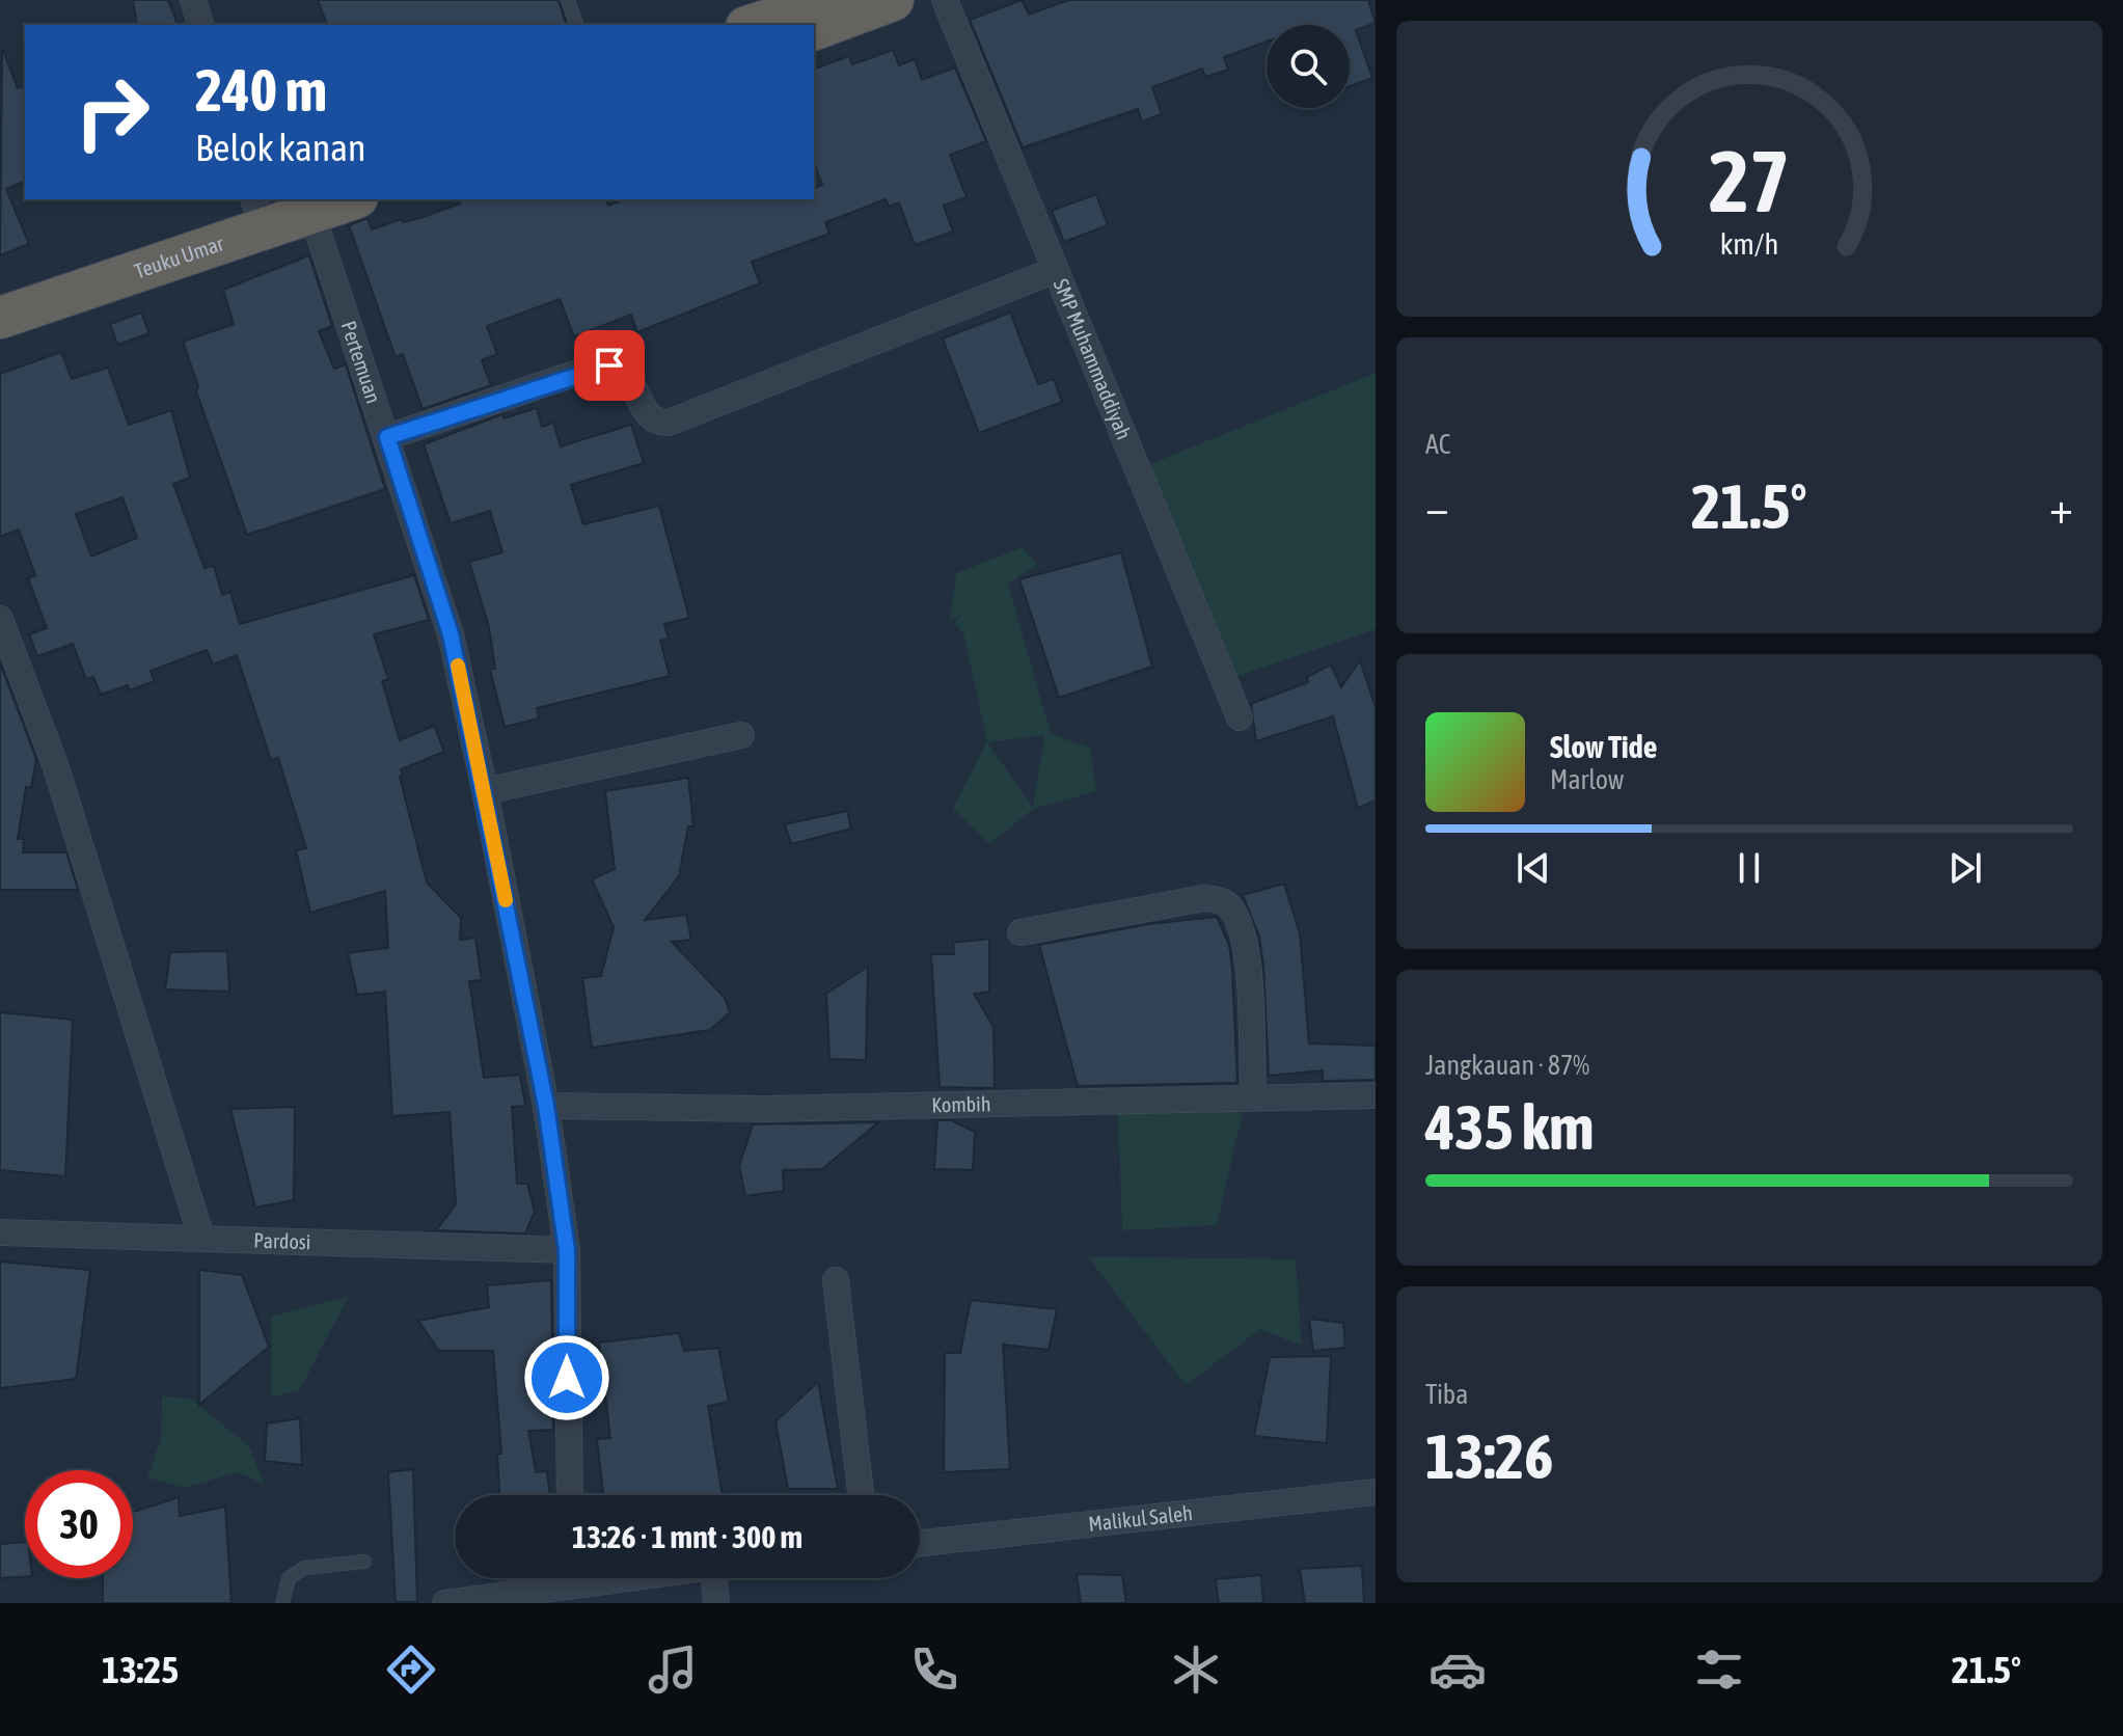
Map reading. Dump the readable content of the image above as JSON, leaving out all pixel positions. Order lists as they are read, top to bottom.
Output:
{
  "streets": {
    "highway": ["Teuku Umar"],
    "street": [
      "SMP Muhammaddiyah",
      "Pertemuan",
      "Kombih",
      "Pardosi",
      "Malikul Saleh"
    ]
  },
  "crossings": [
    ["Teuku Umar", "Pertemuan"],
    ["Pertemuan", "Kombih"],
    ["Pertemuan", "Pardosi"]
  ],
  "page": {
    "turn": ["240 m", "Belok kanan"],
    "tile": [
      "AC",
      ["Jangkauan · 87%", "435 km"],
      ["Tiba", "13:26"]
    ],
    "heat": ["−", "21.5°", "+"],
    "song": ["Slow Tide", "Marlow"],
    "limit": "30",
    "trip": "13:26 · 1 mnt · 300 m",
    "tabs": ["13:25", "21.5°"],
    "gauge": ["27", "km/h"]
  }
}
